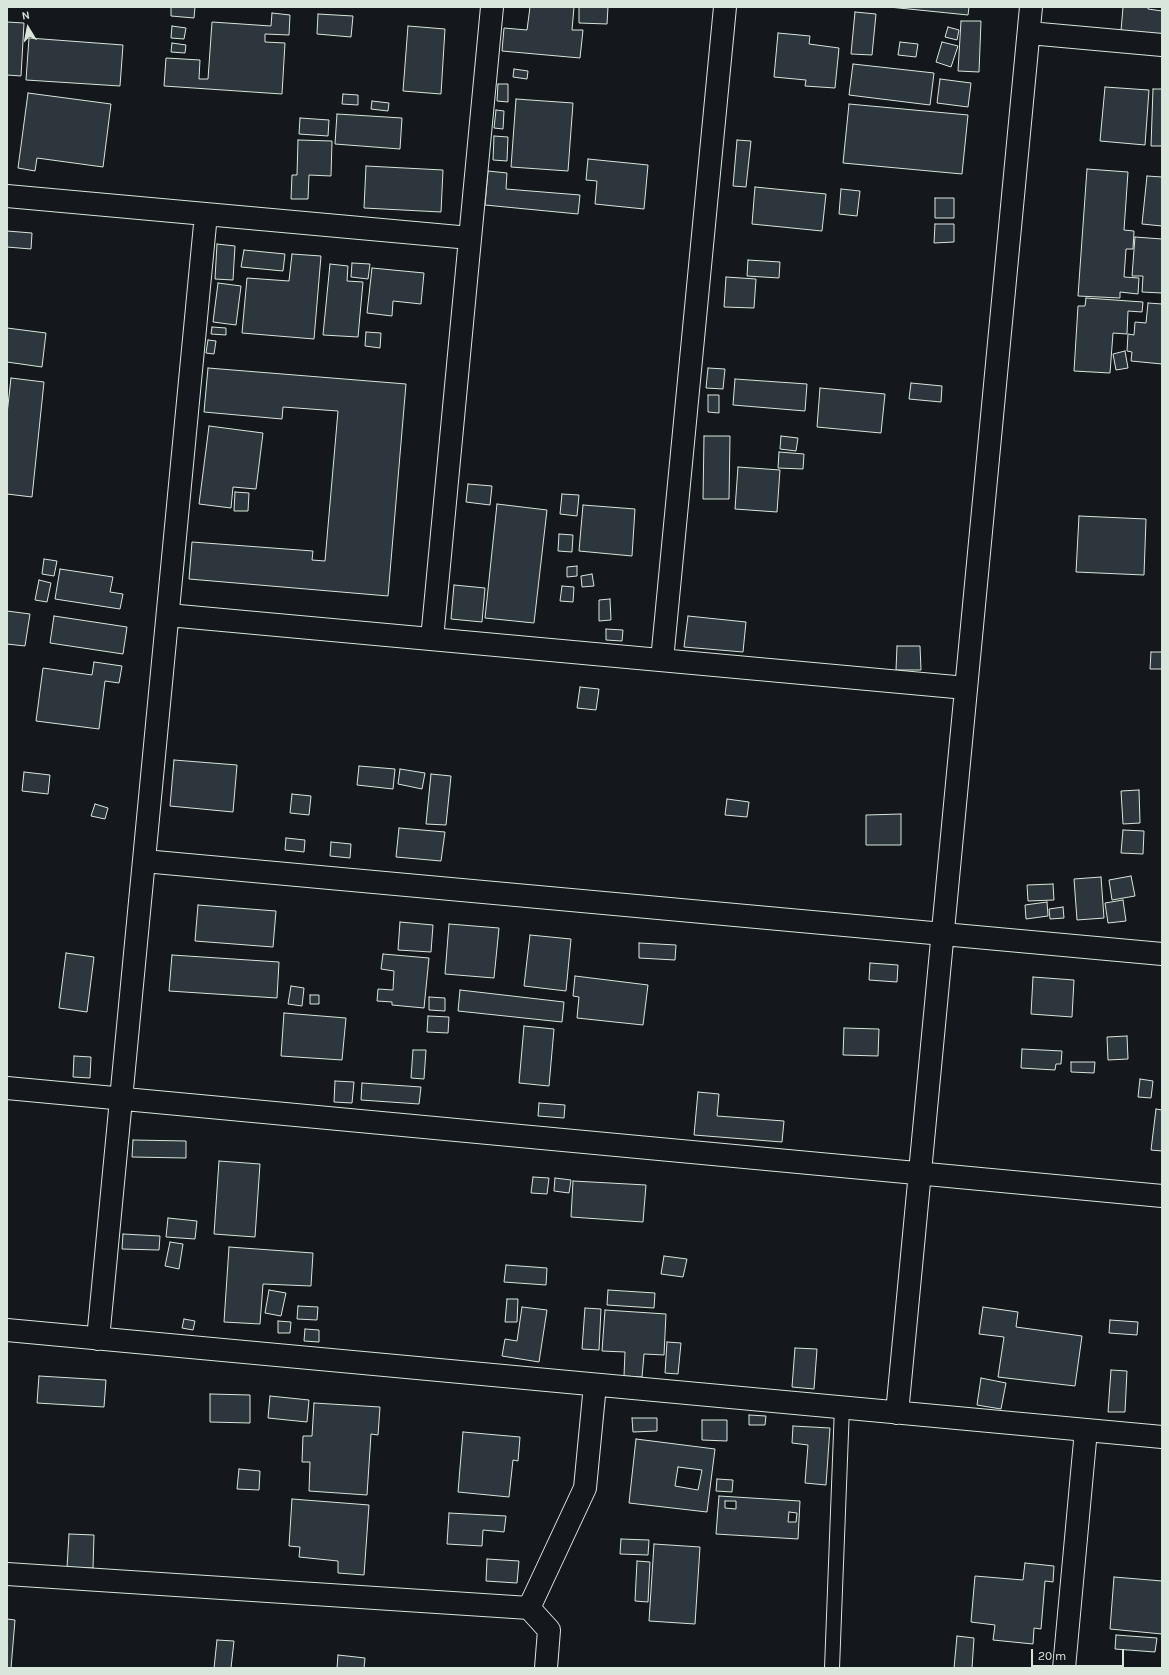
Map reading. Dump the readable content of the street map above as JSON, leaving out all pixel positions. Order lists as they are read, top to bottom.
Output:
{
  "scale_bar": "20 m",
  "north": "top"
}
